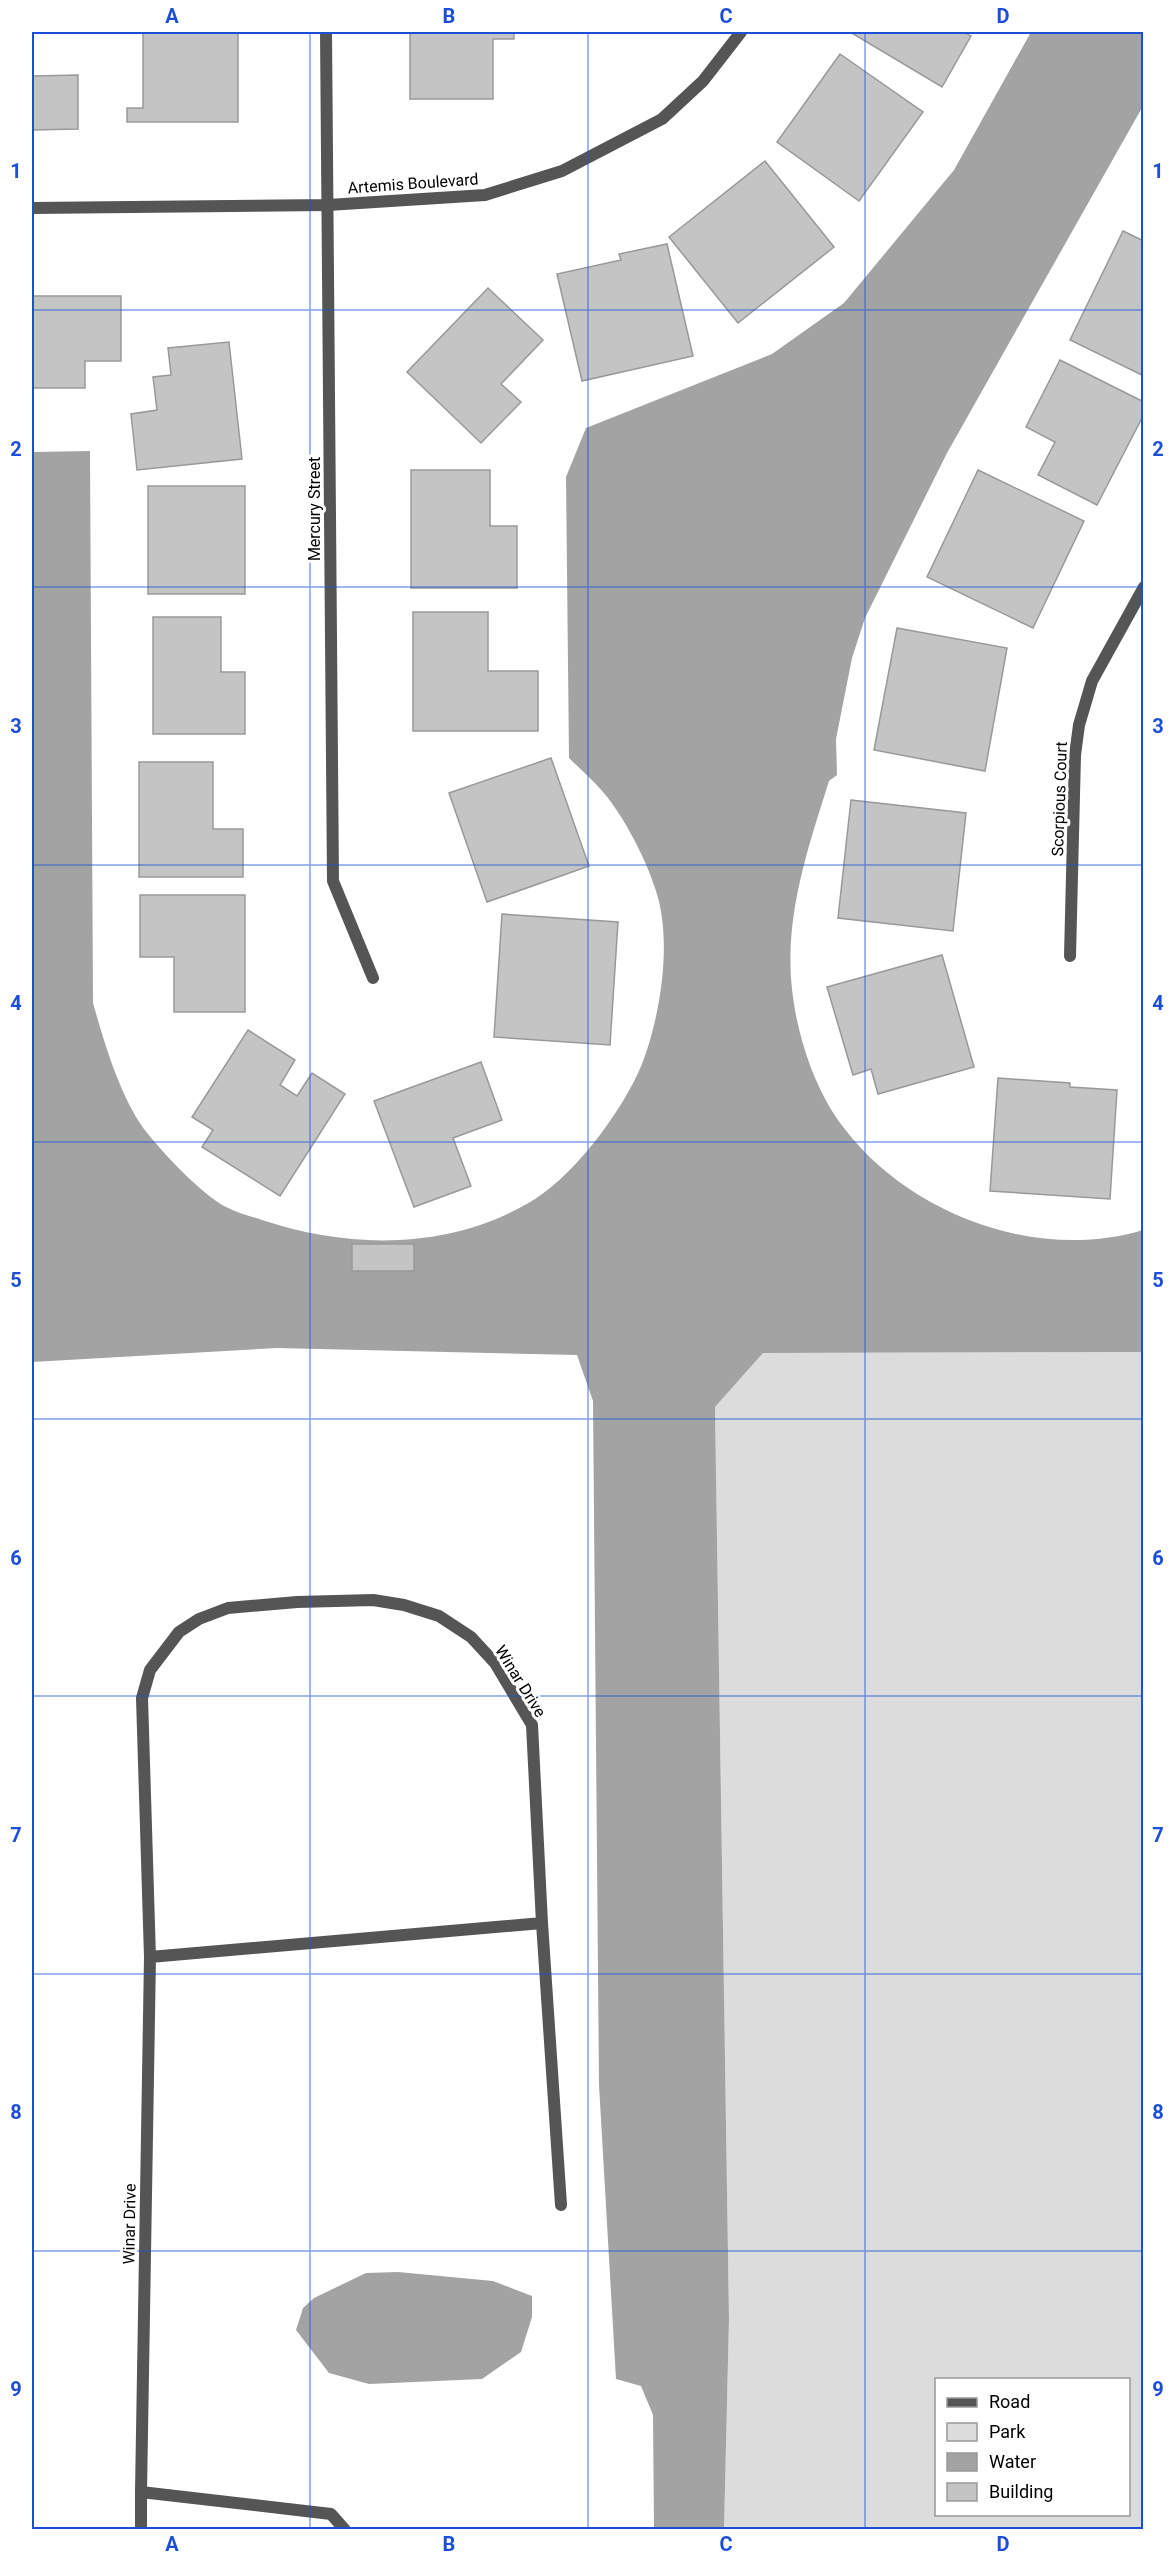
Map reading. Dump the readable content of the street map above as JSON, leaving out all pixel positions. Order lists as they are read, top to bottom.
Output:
{
  "streets": {
    "street": [
      "Artemis Boulevard",
      "Mercury Street",
      "Scorpious Court",
      "Winar Drive"
    ]
  },
  "crossings": [
    ["Artemis Boulevard", "Mercury Street"]
  ],
  "legend": [
    "Road",
    "Park",
    "Water",
    "Building"
  ],
  "grid": {
    "columns": [
      "A",
      "B",
      "C",
      "D"
    ],
    "rows": [
      "1",
      "2",
      "3",
      "4",
      "5",
      "6",
      "7",
      "8",
      "9"
    ]
  }
}
